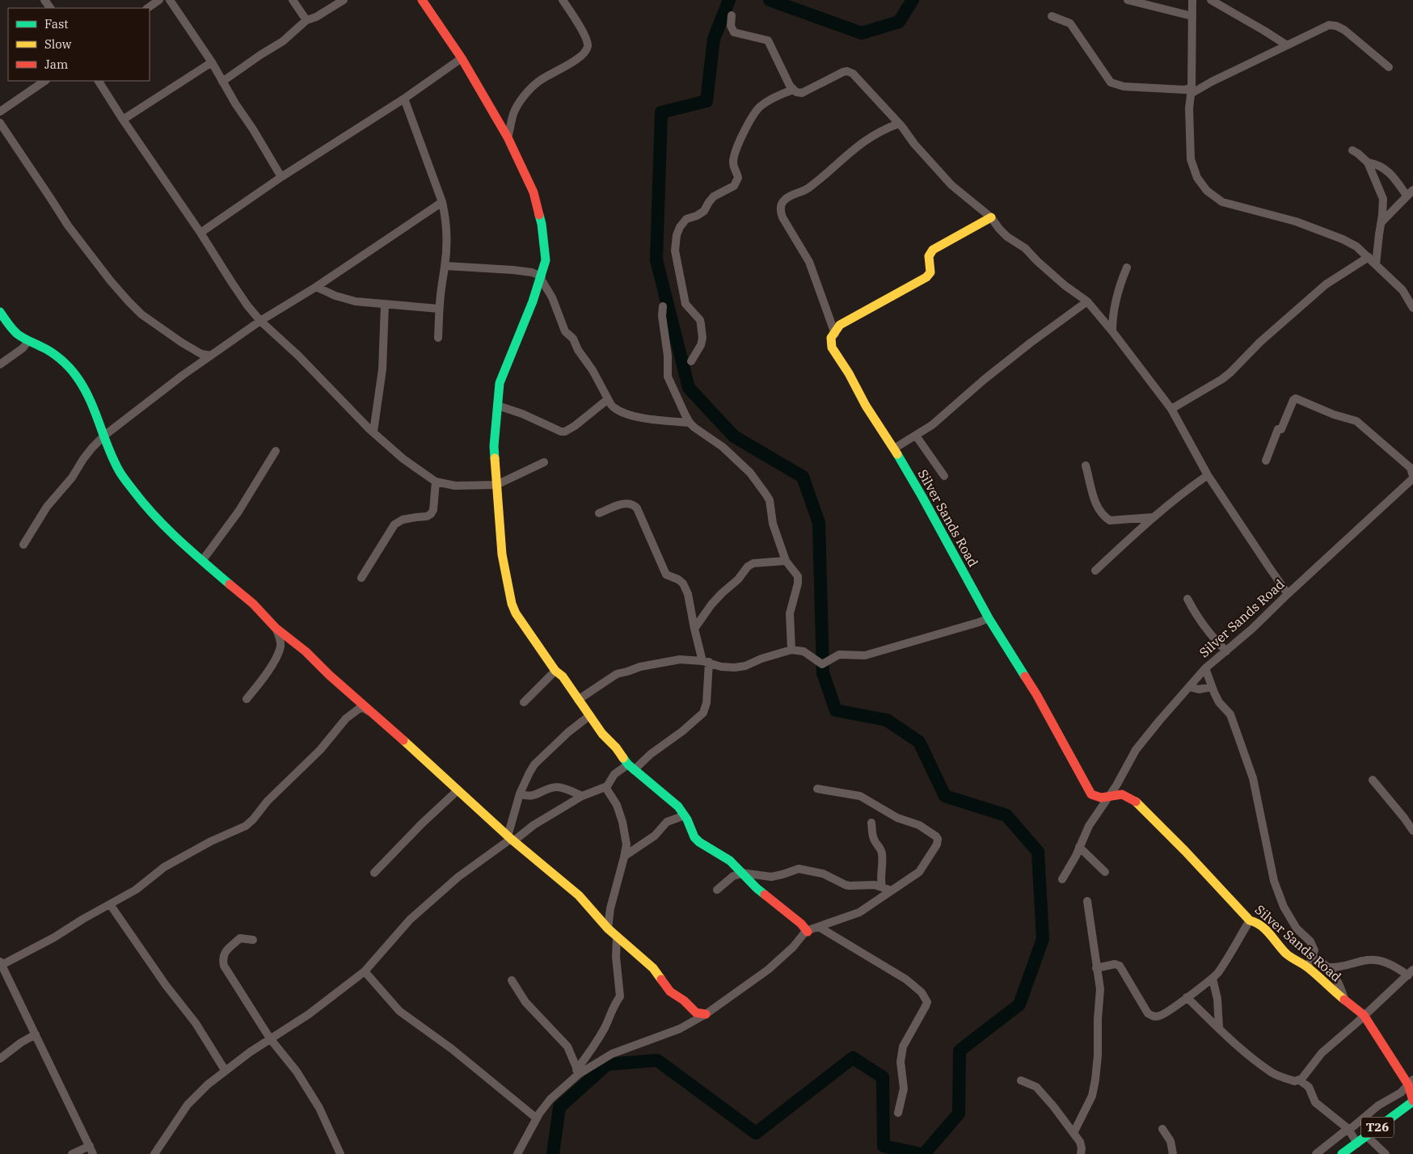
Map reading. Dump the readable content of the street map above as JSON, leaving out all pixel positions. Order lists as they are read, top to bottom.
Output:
{
  "streets": {
    "main road": ["Silver Sands Road", "T26"]
  },
  "crossings": [
    ["Silver Sands Road", "T26"]
  ],
  "legend": ["Fast", "Slow", "Jam"]
}
